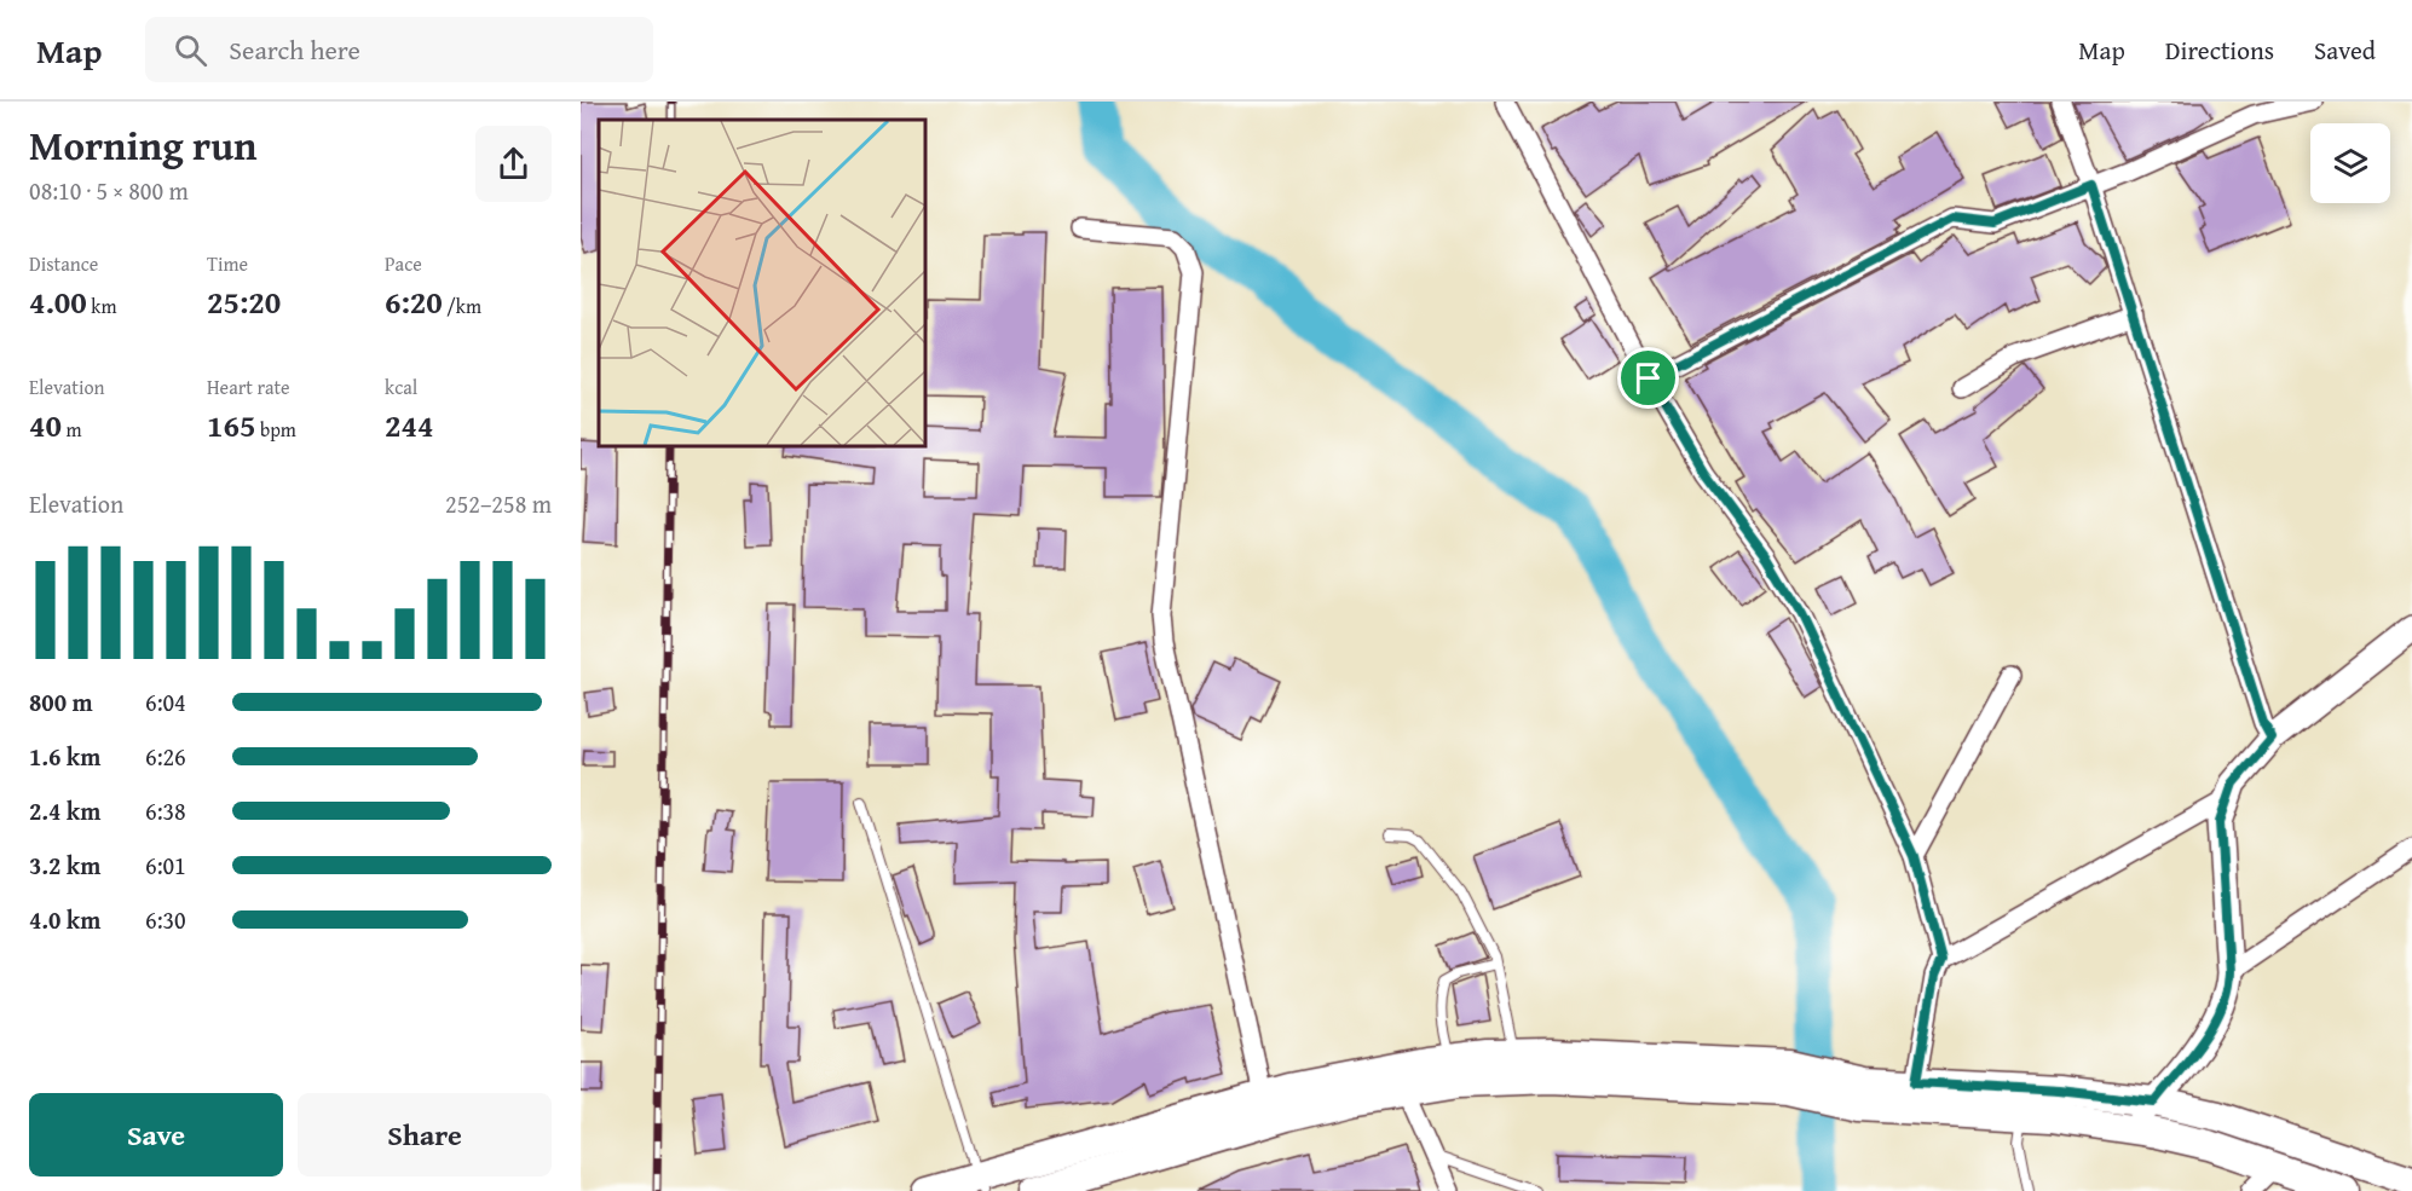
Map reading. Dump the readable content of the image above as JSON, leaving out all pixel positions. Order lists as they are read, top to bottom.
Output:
{
  "page": {
    "header": "Map",
    "search": "Search here",
    "nav": ["Map", "Directions", "Saved"],
    "heading": ["Morning run", "08:10 · 5 × 800 m"],
    "stats": [
      ["Distance", "4.00 km"],
      ["Time", "25:20"],
      ["Pace", "6:20 /km"],
      ["Elevation", "40 m"],
      ["Heart rate", "165 bpm"],
      ["kcal", "244"]
    ],
    "chart": ["Elevation", "252–258 m"],
    "list": [
      {
        "name": "800 m",
        "note": "6:04"
      },
      {
        "name": "1.6 km",
        "note": "6:26"
      },
      {
        "name": "2.4 km",
        "note": "6:38"
      },
      {
        "name": "3.2 km",
        "note": "6:01"
      },
      {
        "name": "4.0 km",
        "note": "6:30"
      }
    ],
    "buttons": ["Save", "Share"]
  }
}
